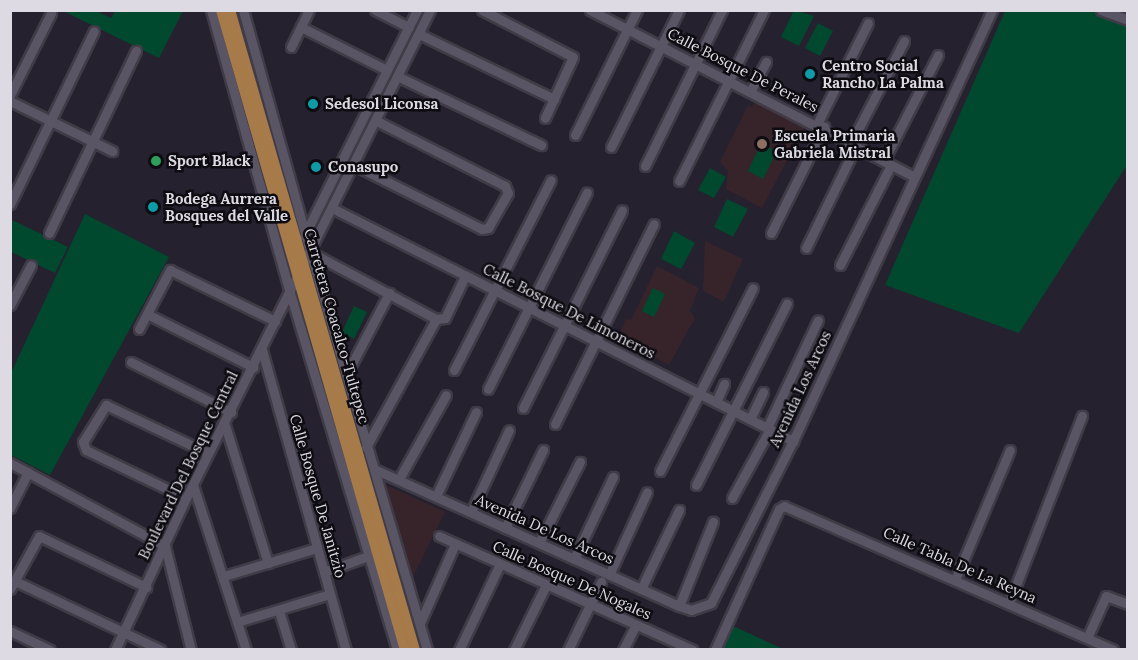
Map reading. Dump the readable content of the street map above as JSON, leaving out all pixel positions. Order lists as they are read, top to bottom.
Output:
{
  "streets": {
    "main road": ["Carretera Coacalco-Tultepec"],
    "street": [
      "Calle Bosque De Perales",
      "Calle Bosque De Limoneros",
      "Avenida Los Arcos",
      "Boulevard Del Bosque Central",
      "Calle Bosque De Janitzio",
      "Avenida De Los Arcos",
      "Calle Tabla De La Reyna",
      "Calle Bosque De Nogales"
    ]
  },
  "crossings": [
    ["Calle Bosque De Perales", "Avenida Los Arcos"],
    ["Calle Bosque De Limoneros", "Avenida Los Arcos"],
    ["Calle Bosque De Limoneros", "Boulevard Del Bosque Central"],
    ["Carretera Coacalco-Tultepec", "Boulevard Del Bosque Central"],
    ["Avenida Los Arcos", "Avenida De Los Arcos"],
    ["Boulevard Del Bosque Central", "Calle Bosque De Janitzio"]
  ],
  "places": [
    "Centro Social Rancho La Palma",
    "Sedesol Liconsa",
    "Escuela Primaria Gabriela Mistral",
    "Sport Black",
    "Conasupo",
    "Bodega Aurrera Bosques del Valle"
  ]
}
